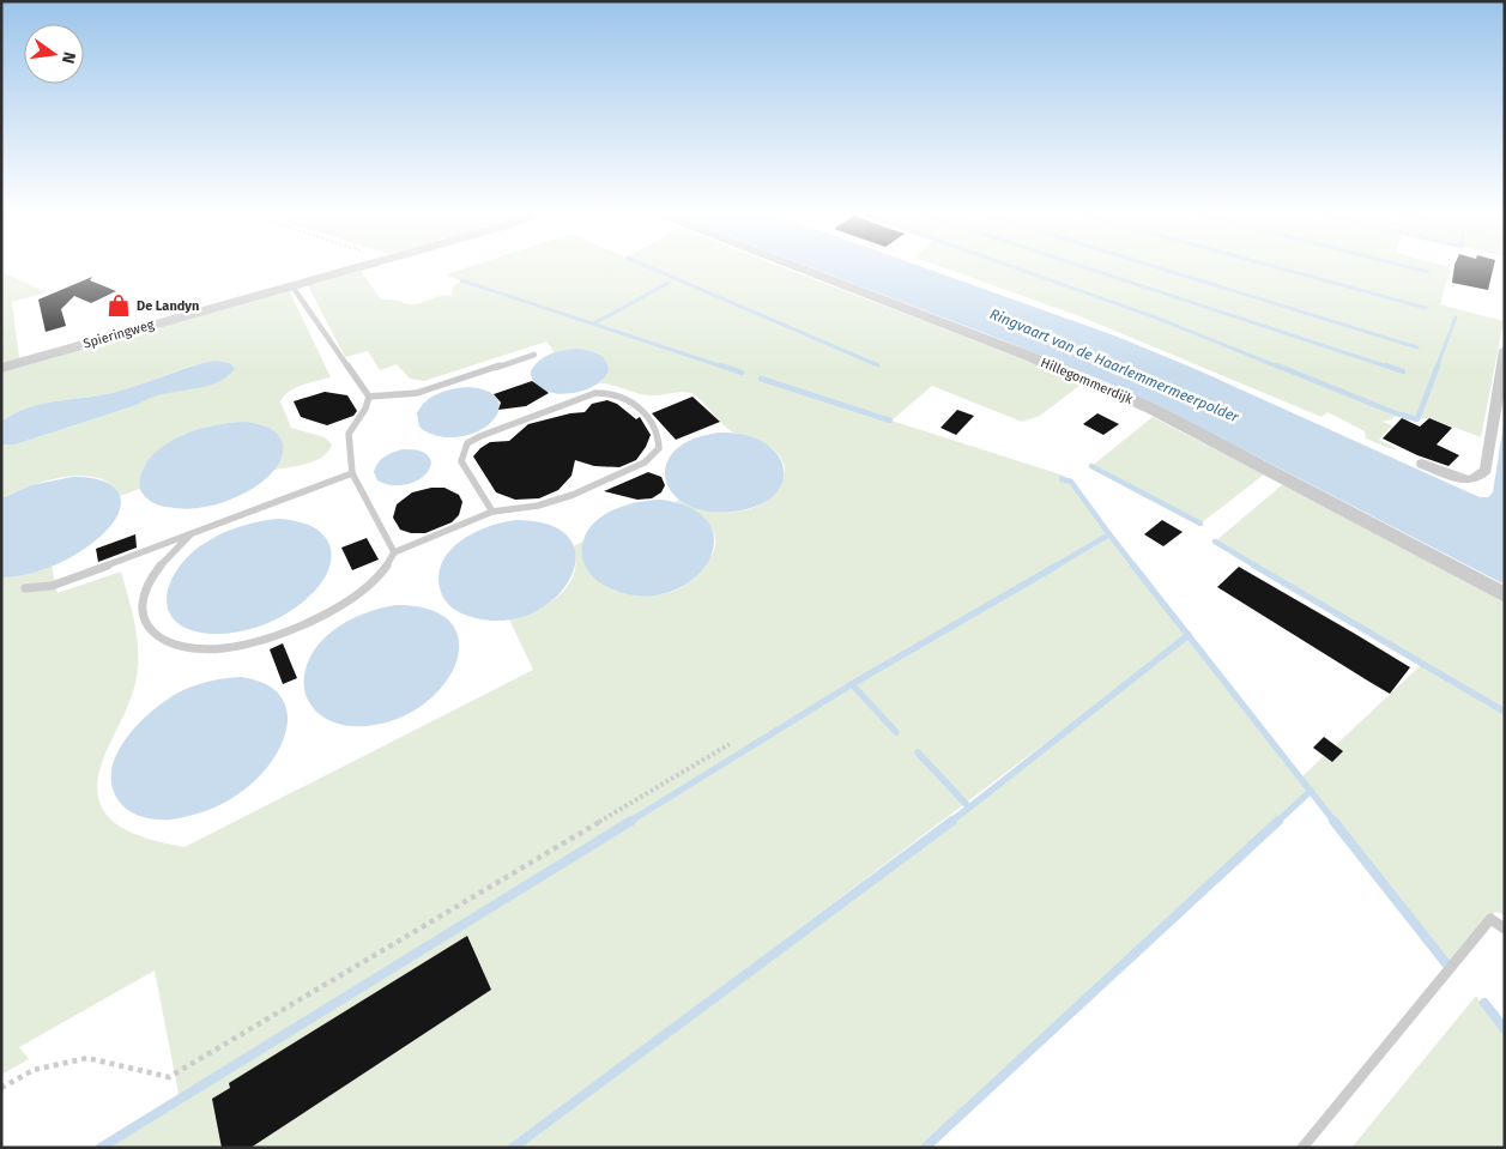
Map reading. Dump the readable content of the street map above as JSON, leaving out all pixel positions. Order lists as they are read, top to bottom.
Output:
{
  "streets": {
    "street": ["Spieringweg", "Hillegommerdijk"]
  },
  "water": ["Ringvaart van de Haarlemmermeerpolder"],
  "places": {
    "shop": ["De Landyn"]
  },
  "north": "right"
}
